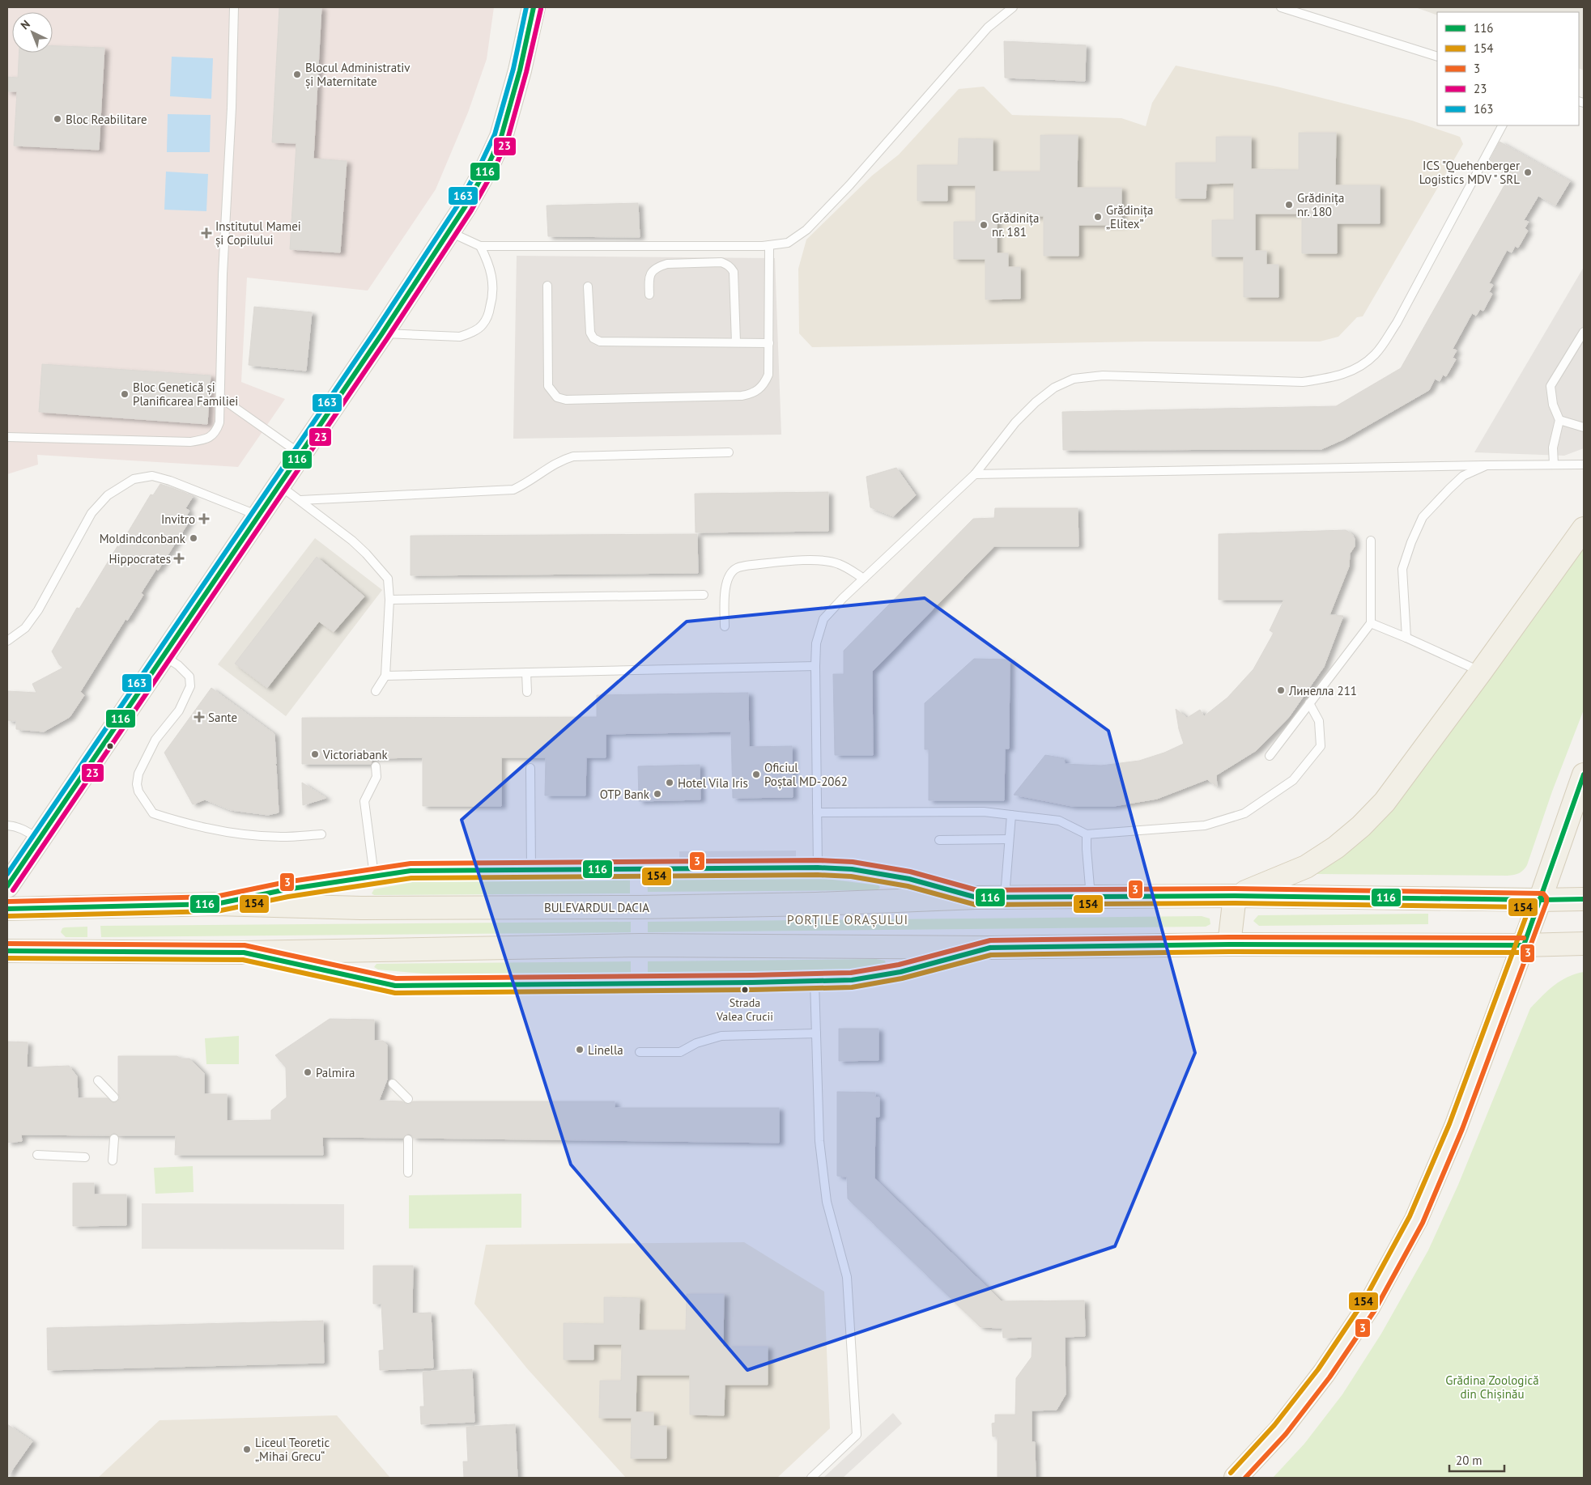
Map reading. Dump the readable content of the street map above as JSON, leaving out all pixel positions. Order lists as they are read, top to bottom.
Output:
{
  "streets": {
    "main road": ["BULEVARDUL DACIA"]
  },
  "districts": ["PORȚILE ORAȘULUI"],
  "parks": ["Grădina Zoologică din Chișinău"],
  "places": {
    "other": [
      "Blocul Administrativ și Maternitate",
      "Bloc Reabilitare",
      "ICS \"Quehenberger Logistics MDV \" SRL",
      "Grădinița nr. 180",
      "Grădinița „Elitex”",
      "Grădinița nr. 181",
      "Bloc Genetică și Planificarea Familiei",
      "Moldindconbank",
      "Линелла 211",
      "Victoriabank",
      "Oficiul Poștal MD-2062",
      "Hotel Vila Iris",
      "OTP Bank",
      "Strada Valea Crucii",
      "Linella",
      "Palmira",
      "Liceul Teoretic „Mihai Grecu“"
    ],
    "health": [
      "Institutul Mamei și Copilului",
      "Invitro",
      "Hippocrates",
      "Sante"
    ]
  },
  "lines": [
    "transit line 116",
    "transit line 163",
    "transit line 23",
    "transit line 3",
    "transit line 154"
  ],
  "legend": [
    "116",
    "154",
    "3",
    "23",
    "163"
  ],
  "scale_bar": "20 m",
  "north": "top left"
}
